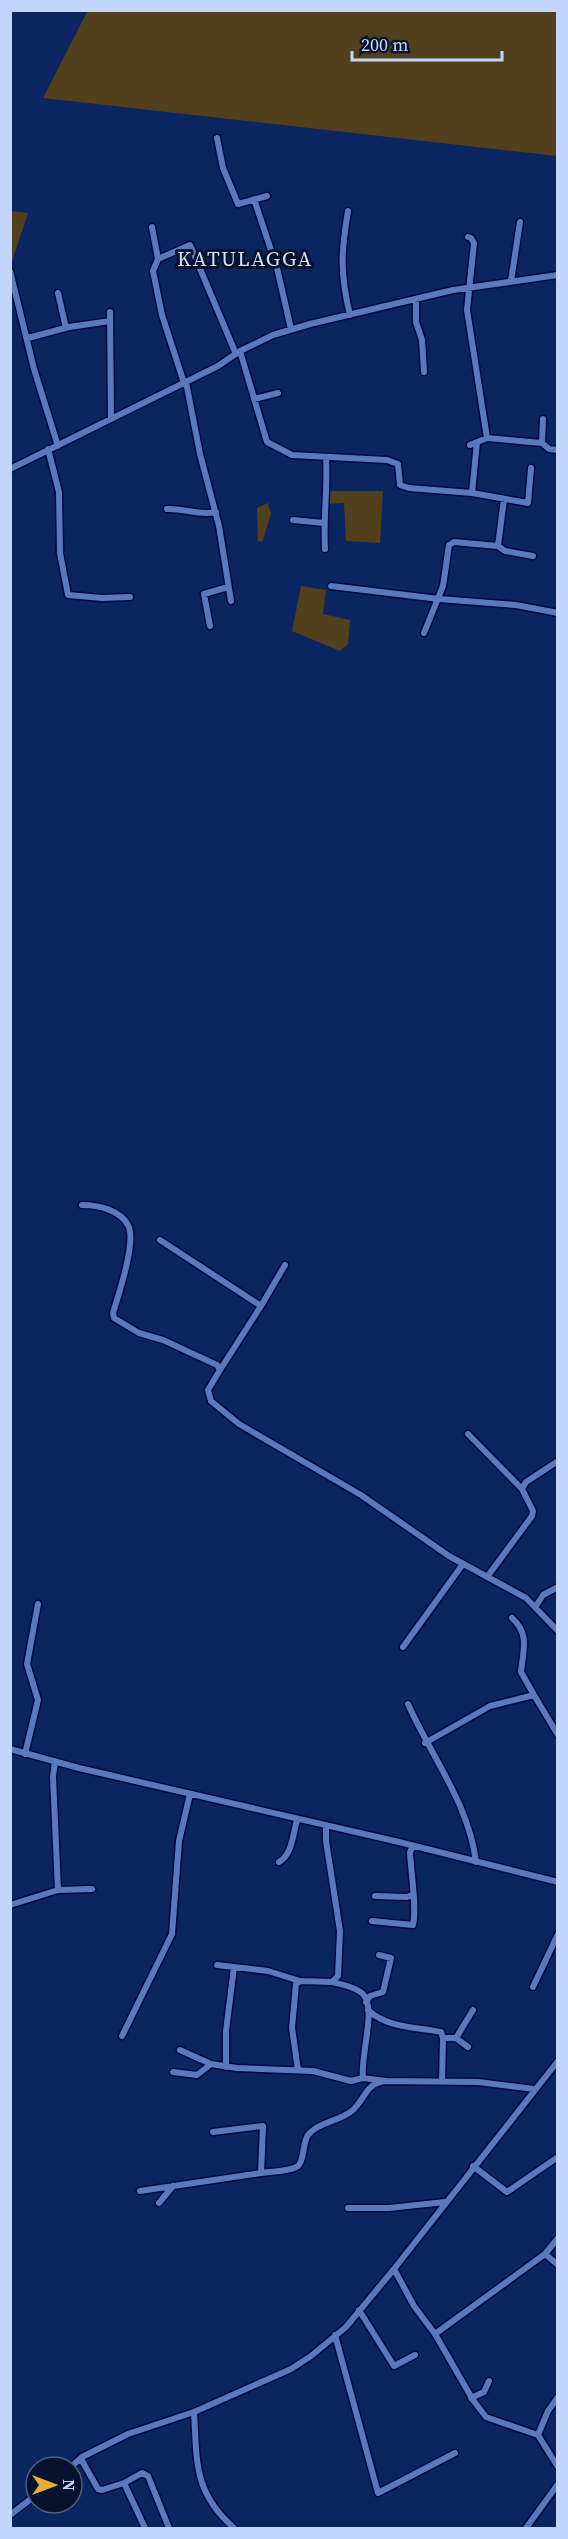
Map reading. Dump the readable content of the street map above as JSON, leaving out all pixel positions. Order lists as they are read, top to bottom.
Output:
{
  "districts": ["KATULAGGA"],
  "scale_bar": "200 m",
  "north": "right"
}
